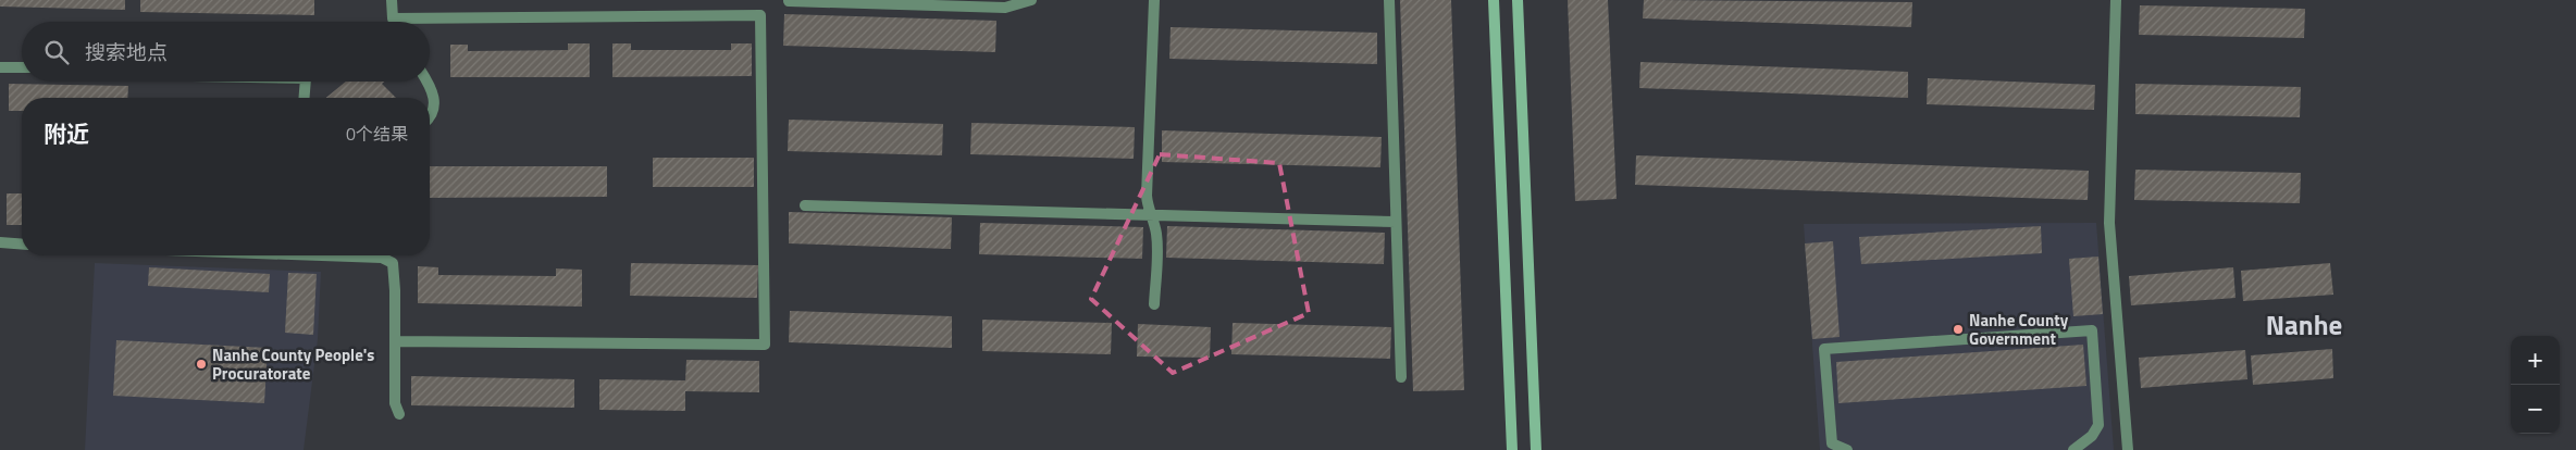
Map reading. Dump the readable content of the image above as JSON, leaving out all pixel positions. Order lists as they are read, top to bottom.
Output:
{
  "districts": ["Nanhe"],
  "places": ["Nanhe County Government", "Nanhe County People's Procuratorate"],
  "page": {
    "search": "搜索地点",
    "heading": ["附近", "0个结果"],
    "map_buttons": ["+", "−"]
  }
}
